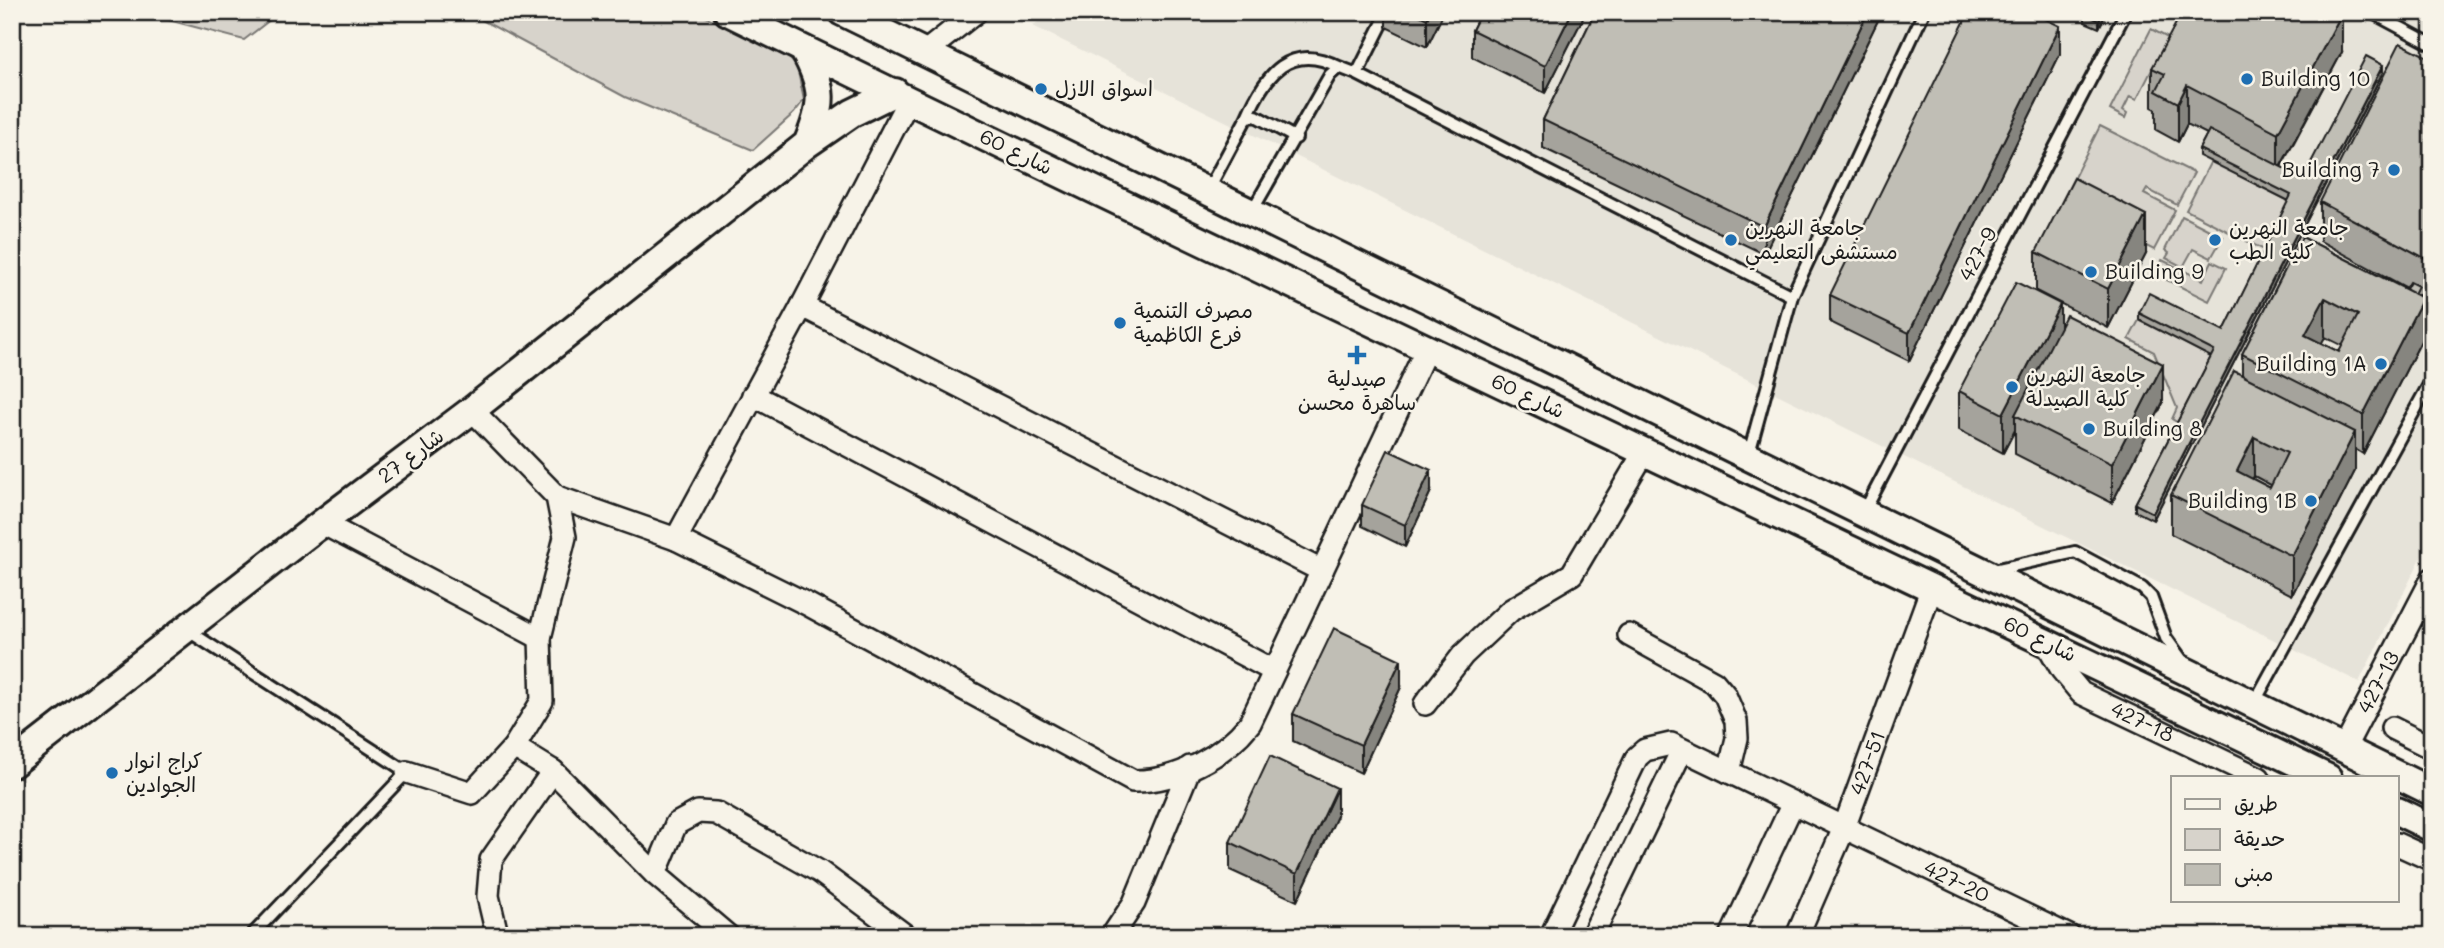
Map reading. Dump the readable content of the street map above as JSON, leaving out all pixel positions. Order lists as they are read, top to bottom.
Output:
{
  "streets": {
    "street": [
      "شارع 60",
      "شارع 27",
      "427-13",
      "427-18",
      "427-51",
      "427-20"
    ],
    "lane": ["427-9"]
  },
  "crossings": [
    ["شارع 60", "427-9"],
    ["شارع 60", "شارع 27"],
    ["شارع 60", "427-13"],
    ["شارع 60", "427-18"],
    ["شارع 60", "427-51"],
    ["427-51", "427-20"]
  ],
  "places": {
    "other": [
      "Building 10",
      "اسواق الازل",
      "Building 7",
      "جامعة النهرين مستشفى التعليمي",
      "جامعة النهرين كلية الطب",
      "Building 9",
      "مصرف التنمية فرع الكاظمية",
      "Building 1A",
      "جامعة النهرين كلية الصيدلة",
      "Building 8",
      "Building 1B",
      "كراج انوار الجوادين"
    ],
    "health": ["صيدلية ساهرة محسن"]
  },
  "legend": ["طريق", "حديقة", "مبنى"]
}
